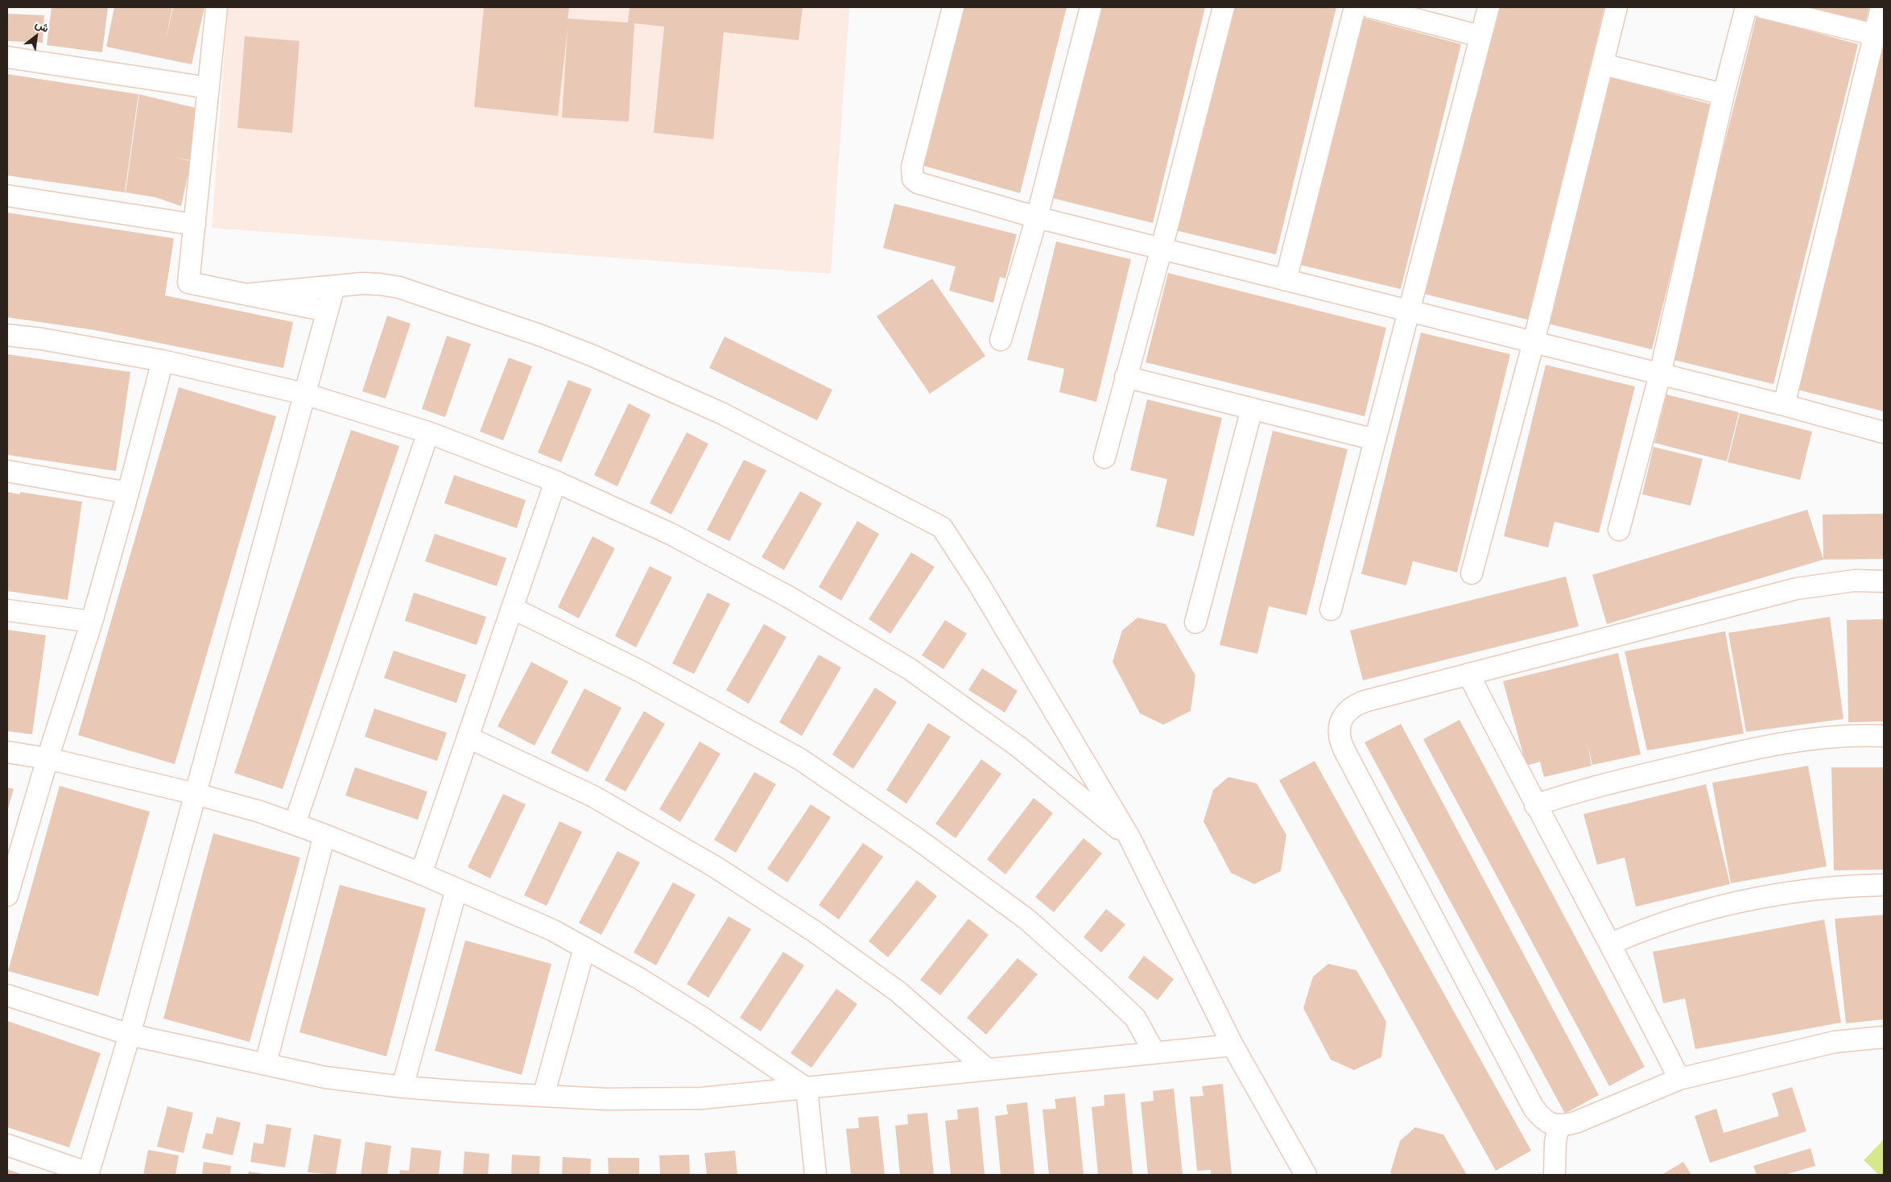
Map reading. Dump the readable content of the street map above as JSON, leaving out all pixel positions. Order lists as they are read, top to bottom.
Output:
{
  "north": "top right"
}
